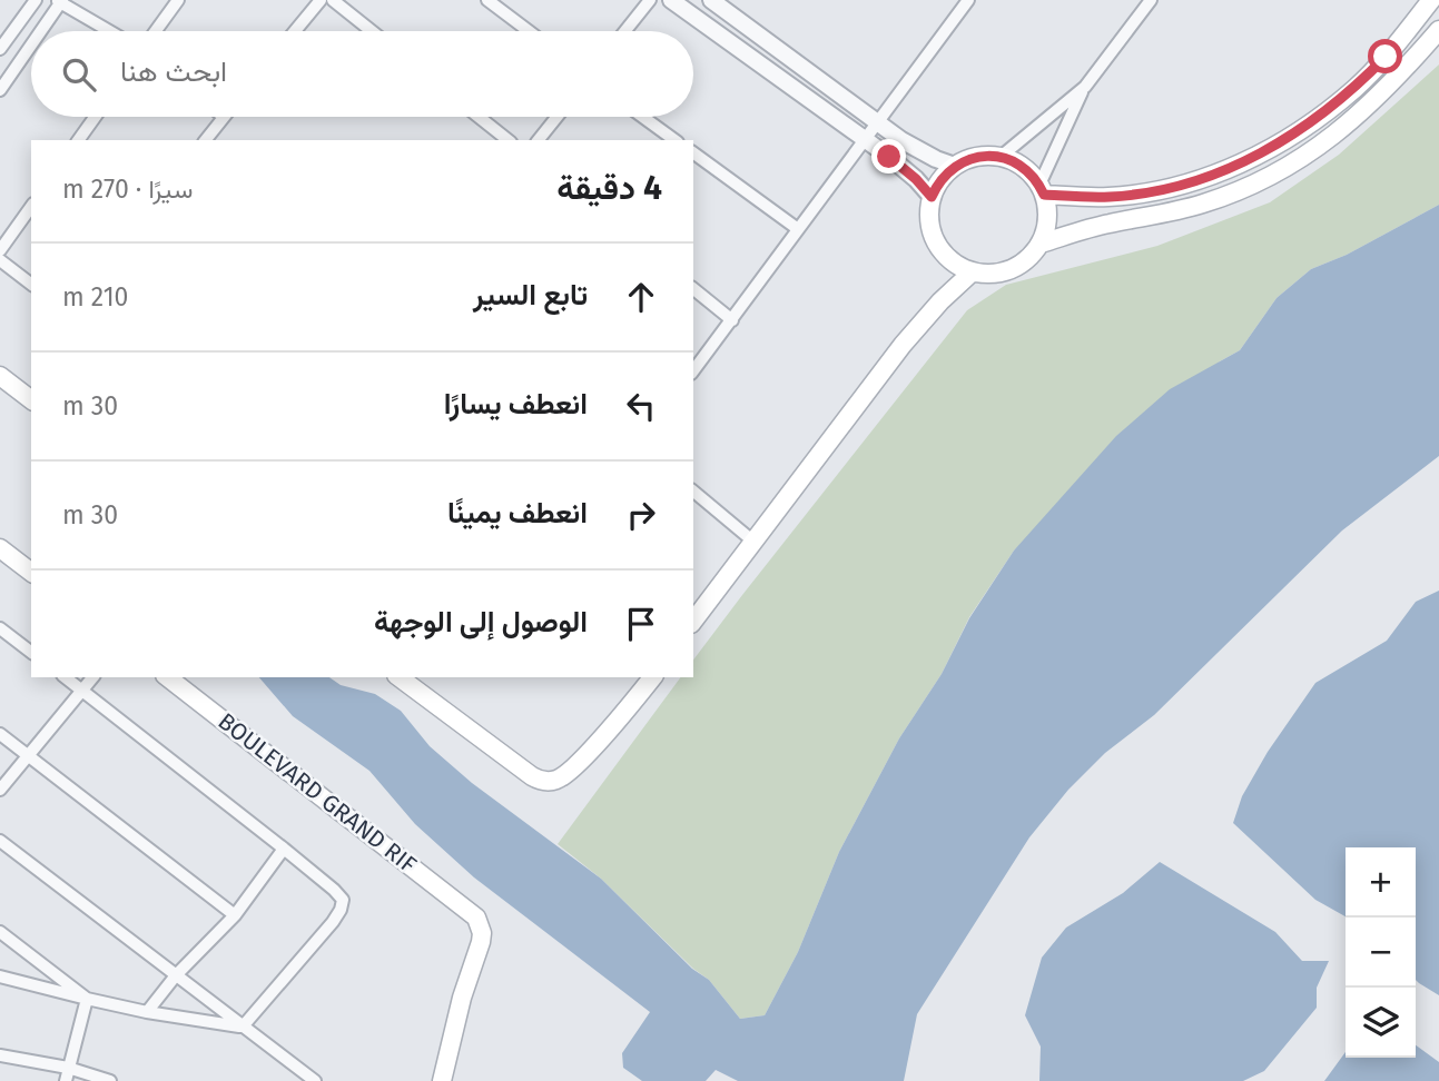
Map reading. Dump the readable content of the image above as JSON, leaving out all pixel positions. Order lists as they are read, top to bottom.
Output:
{
  "streets": {
    "main road": ["BOULEVARD GRAND RIF"]
  },
  "page": {
    "search": "ابحث هنا",
    "heading": ["4 دقيقة", "سيرًا · 270 m"],
    "list": [
      ["تابع السير", "210 m"],
      ["انعطف يسارًا", "30 m"],
      ["انعطف يمينًا", "30 m"],
      "الوصول إلى الوجهة"
    ],
    "map_buttons": ["+", "−"]
  }
}
